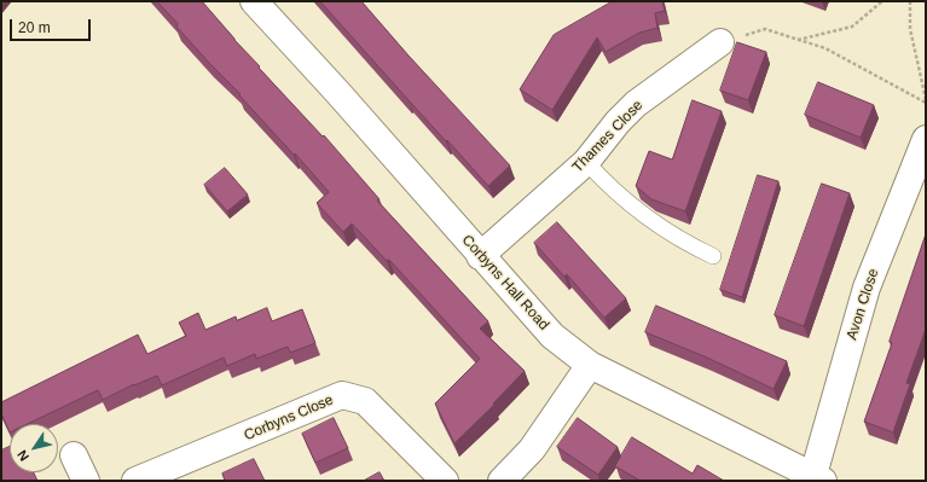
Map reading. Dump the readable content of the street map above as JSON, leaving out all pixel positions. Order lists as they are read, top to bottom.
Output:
{
  "streets": {
    "street": [
      "Thames Close",
      "Corbyns Hall Road",
      "Avon Close",
      "Corbyns Close"
    ]
  },
  "crossings": [
    ["Thames Close", "Corbyns Hall Road"],
    ["Corbyns Hall Road", "Avon Close"]
  ],
  "scale_bar": "20 m",
  "north": "bottom left"
}
